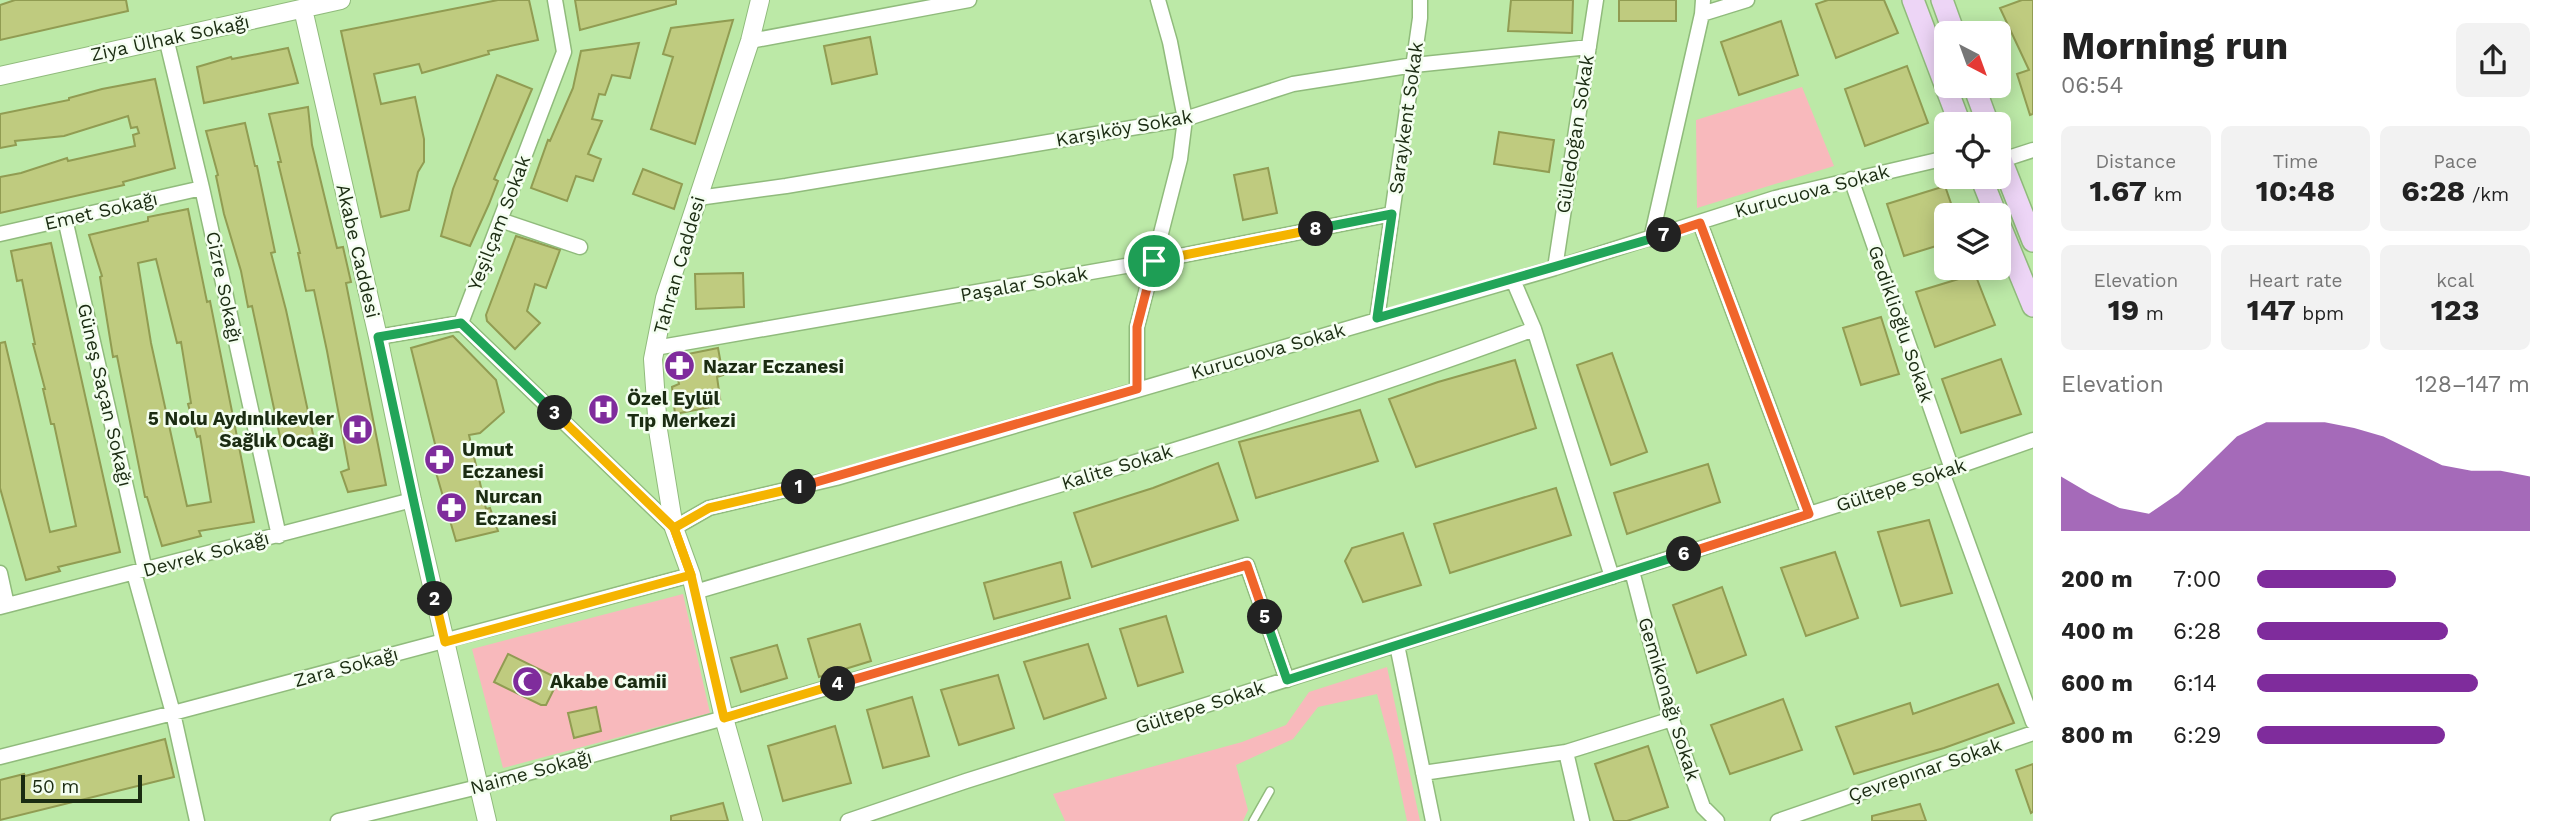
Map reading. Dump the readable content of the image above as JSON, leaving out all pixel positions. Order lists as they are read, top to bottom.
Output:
{
  "streets": {
    "street": [
      "Ziya Ülhak Sokağı",
      "Saraykent Sokak",
      "Karşıköy Sokak",
      "Güledoğan Sokak",
      "Kurucuova Sokak",
      "Emet Sokağı",
      "Yeşilçam Sokak",
      "Akabe Caddesi",
      "Tahran Caddesi",
      "Paşalar Sokak",
      "Cizre Sokağı",
      "Gediklioğlu Sokak",
      "Güneş Saçan Sokağı",
      "Kalite Sokak",
      "Gültepe Sokak",
      "Devrek Sokağı",
      "Zara Sokağı",
      "Gemikonağı Sokak",
      "Çevrepınar Sokak",
      "Naime Sokağı"
    ]
  },
  "crossings": [
    ["Ziya Ülhak Sokağı", "Akabe Caddesi"],
    ["Ziya Ülhak Sokağı", "Cizre Sokağı"],
    ["Saraykent Sokak", "Karşıköy Sokak"],
    ["Saraykent Sokak", "Kurucuova Sokak"],
    ["Saraykent Sokak", "Paşalar Sokak"],
    ["Karşıköy Sokak", "Güledoğan Sokak"],
    ["Karşıköy Sokak", "Tahran Caddesi"],
    ["Güledoğan Sokak", "Kurucuova Sokak"],
    ["Kurucuova Sokak", "Tahran Caddesi"],
    ["Kurucuova Sokak", "Gediklioğlu Sokak"],
    ["Emet Sokağı", "Cizre Sokağı"],
    ["Emet Sokağı", "Güneş Saçan Sokağı"],
    ["Akabe Caddesi", "Devrek Sokağı"],
    ["Akabe Caddesi", "Zara Sokağı"],
    ["Akabe Caddesi", "Naime Sokağı"],
    ["Tahran Caddesi", "Paşalar Sokak"],
    ["Tahran Caddesi", "Kalite Sokak"],
    ["Tahran Caddesi", "Zara Sokağı"],
    ["Tahran Caddesi", "Naime Sokağı"],
    ["Cizre Sokağı", "Devrek Sokağı"],
    ["Gediklioğlu Sokak", "Gültepe Sokak"],
    ["Güneş Saçan Sokağı", "Devrek Sokağı"],
    ["Güneş Saçan Sokağı", "Zara Sokağı"],
    ["Kalite Sokak", "Zara Sokağı"],
    ["Gültepe Sokak", "Gemikonağı Sokak"],
    ["Gültepe Sokak", "Naime Sokağı"]
  ],
  "places": {
    "pharmacy": ["Nazar Eczanesi", "Umut Eczanesi", "Nurcan Eczanesi"],
    "hospital": ["Özel Eylül Tıp Merkezi", "5 Nolu Aydınlıkevler Sağlık Ocağı"],
    "mosque": ["Akabe Camii"]
  },
  "scale_bar": "50 m",
  "north": "bottom right",
  "page": {
    "heading": ["Morning run", "06:54"],
    "stats": [
      ["Distance", "1.67 km"],
      ["Time", "10:48"],
      ["Pace", "6:28 /km"],
      ["Elevation", "19 m"],
      ["Heart rate", "147 bpm"],
      ["kcal", "123"]
    ],
    "pins": [
      "8",
      "7",
      "3",
      "1",
      "6",
      "2",
      "5",
      "4"
    ],
    "chart": ["Elevation", "128–147 m"],
    "list": [
      {
        "name": "200 m",
        "note": "7:00"
      },
      {
        "name": "400 m",
        "note": "6:28"
      },
      {
        "name": "600 m",
        "note": "6:14"
      },
      {
        "name": "800 m",
        "note": "6:29"
      }
    ],
    "scale": "50 m"
  }
}
